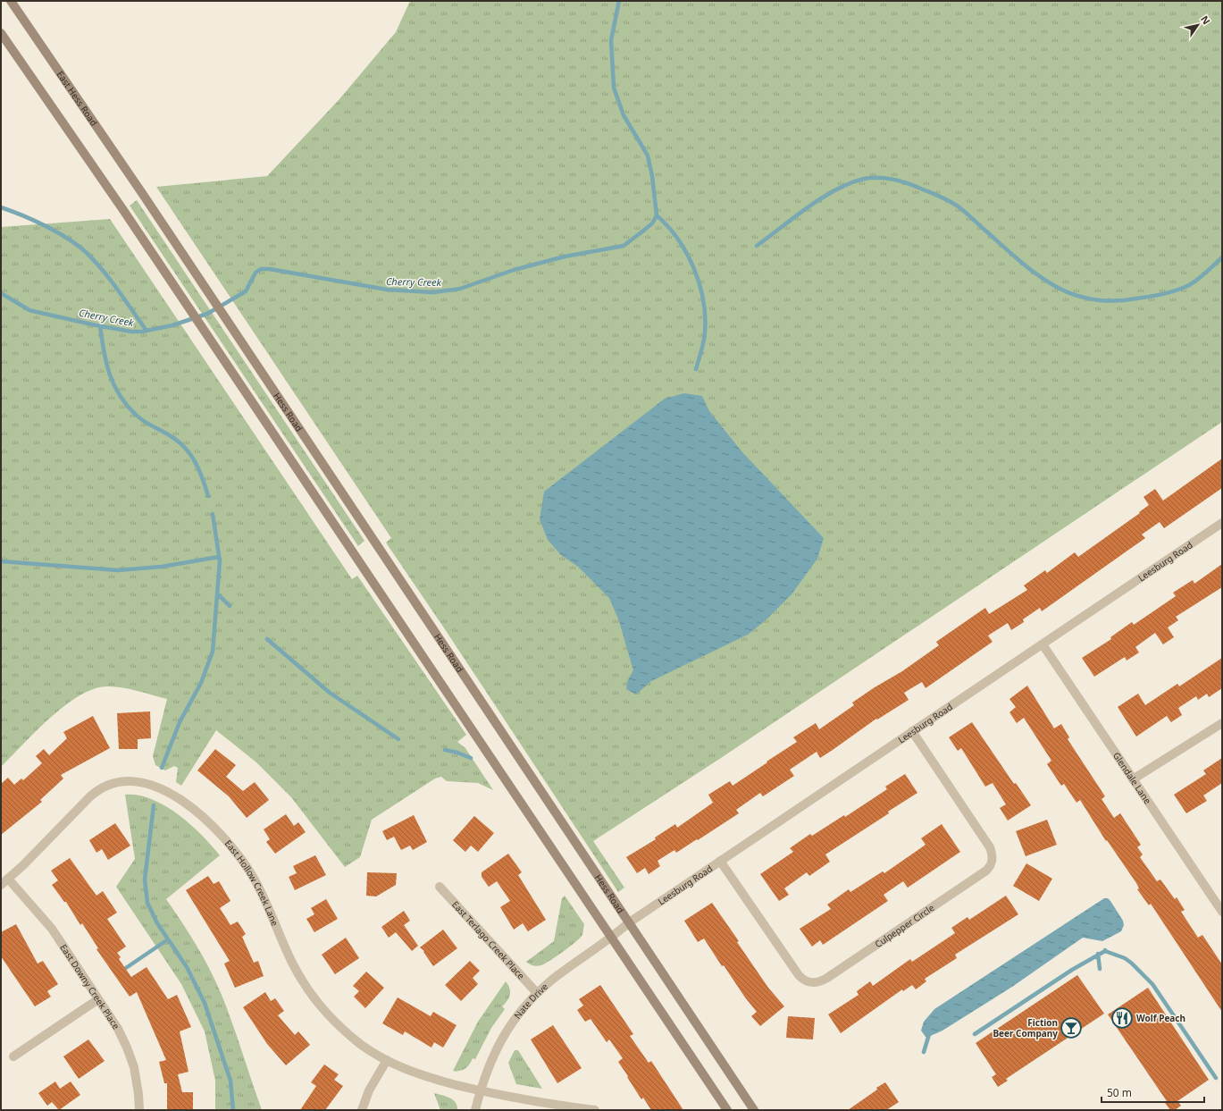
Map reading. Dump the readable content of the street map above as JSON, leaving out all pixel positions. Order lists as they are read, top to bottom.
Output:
{
  "streets": {
    "main road": ["East Hess Road", "Hess Road"],
    "street": [
      "Leesburg Road",
      "Glendale Lane",
      "East Hollow Creek Lane",
      "Culpepper Circle",
      "East Terlago Creek Place",
      "East Downy Creek Place",
      "Nate Drive"
    ]
  },
  "crossings": [
    ["East Hess Road", "Hess Road"],
    ["Hess Road", "Leesburg Road"],
    ["Hess Road", "Nate Drive"],
    ["Leesburg Road", "Glendale Lane"],
    ["Leesburg Road", "Culpepper Circle"],
    ["Leesburg Road", "Nate Drive"],
    ["East Hollow Creek Lane", "East Downy Creek Place"],
    ["East Hollow Creek Lane", "Nate Drive"],
    ["East Terlago Creek Place", "Nate Drive"]
  ],
  "water": ["Cherry Creek"],
  "places": {
    "restaurant": ["Wolf Peach"],
    "bar": ["Fiction Beer Company"]
  },
  "scale_bar": "50 m",
  "north": "top right"
}
